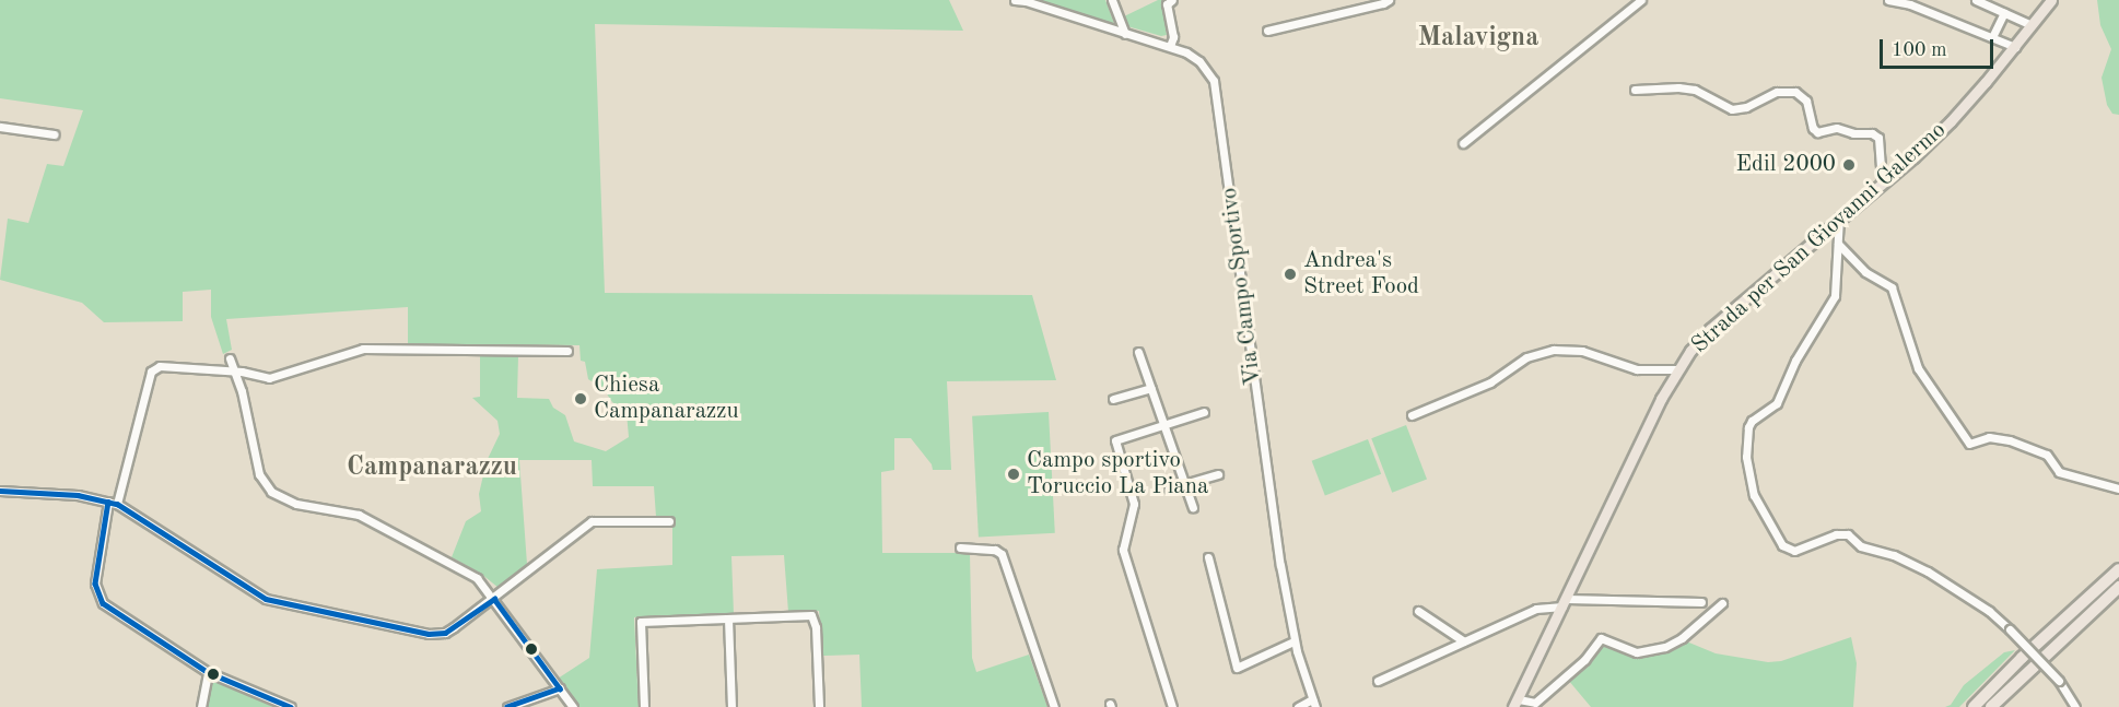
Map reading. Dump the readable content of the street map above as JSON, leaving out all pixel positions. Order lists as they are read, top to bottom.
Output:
{
  "streets": {
    "main road": ["Strada per San Giovanni Galermo"],
    "street": ["Via Campo Sportivo"]
  },
  "districts": ["Malavigna", "Campanarazzu"],
  "places": [
    "Edil 2000",
    "Andrea's Street Food",
    "Chiesa Campanarazzu",
    "Campo sportivo Toruccio La Piana"
  ],
  "scale_bar": "100 m"
}
